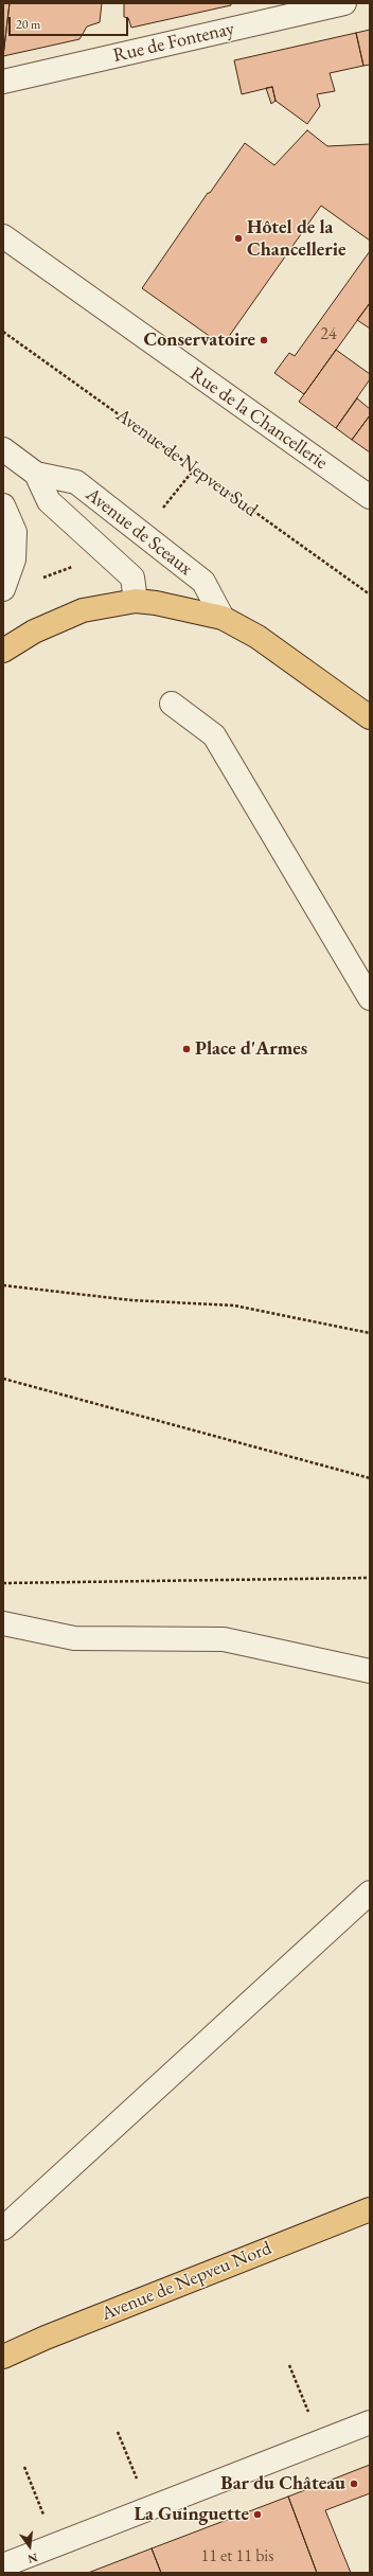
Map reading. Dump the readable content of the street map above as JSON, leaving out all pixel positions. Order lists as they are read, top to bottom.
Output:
{
  "streets": {
    "main road": ["Avenue de Nepveu Nord"],
    "street": ["Rue de Fontenay", "Rue de la Chancellerie", "Avenue de Sceaux"],
    "path": ["Avenue de Nepveu Sud"]
  },
  "places": [
    "Hôtel de la Chancellerie",
    "Conservatoire",
    "Place d'Armes",
    "Bar du Château",
    "La Guinguette"
  ],
  "house_numbers": ["24", "11 et 11 bis"],
  "scale_bar": "20 m",
  "north": "bottom"
}
